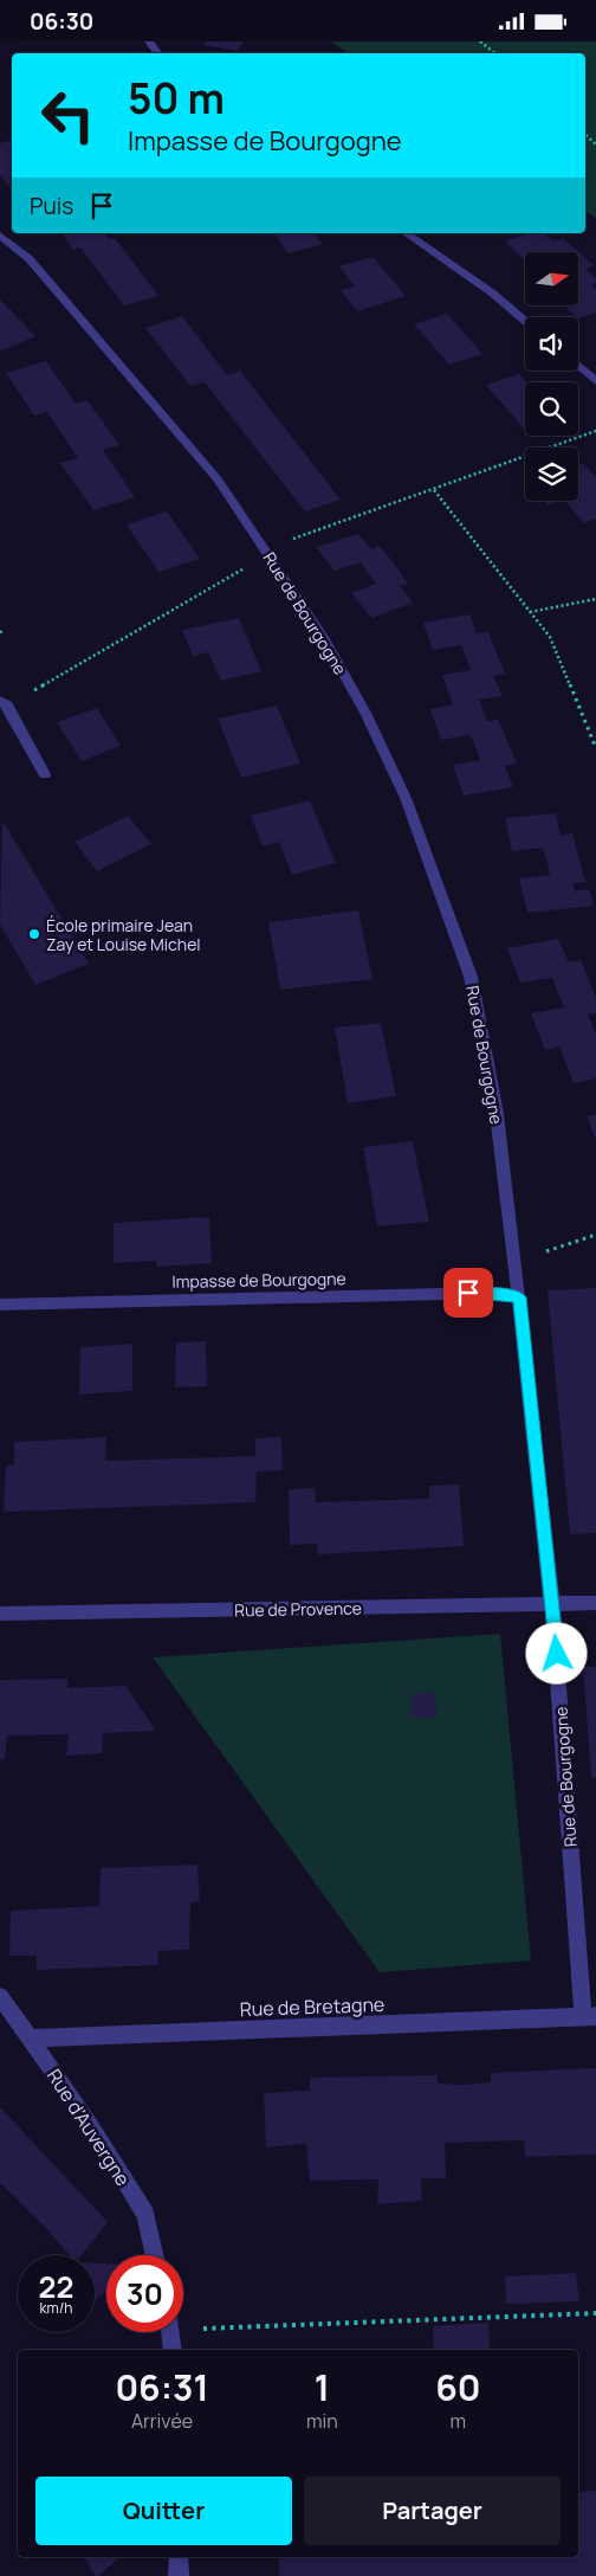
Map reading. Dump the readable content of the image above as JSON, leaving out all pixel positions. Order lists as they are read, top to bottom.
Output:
{
  "streets": {
    "street": [
      "Rue de Bourgogne",
      "Impasse de Bourgogne",
      "Rue de Provence",
      "Rue de Bretagne",
      "Rue d'Auvergne"
    ]
  },
  "crossings": [
    ["Rue de Bourgogne", "Impasse de Bourgogne"],
    ["Rue de Bourgogne", "Rue de Provence"],
    ["Rue de Bourgogne", "Rue de Bretagne"],
    ["Rue de Bretagne", "Rue d'Auvergne"]
  ],
  "places": ["École primaire Jean Zay et Louise Michel"],
  "north": "right",
  "page": {
    "status": "06:30",
    "turn": ["50 m", "Impasse de Bourgogne"],
    "then": "Puis",
    "speed": "22 km/h",
    "limit": "30",
    "eta": [
      "06:31",
      "Arrivée",
      "1",
      "min",
      "60",
      "m"
    ],
    "buttons": ["Quitter", "Partager"]
  }
}
